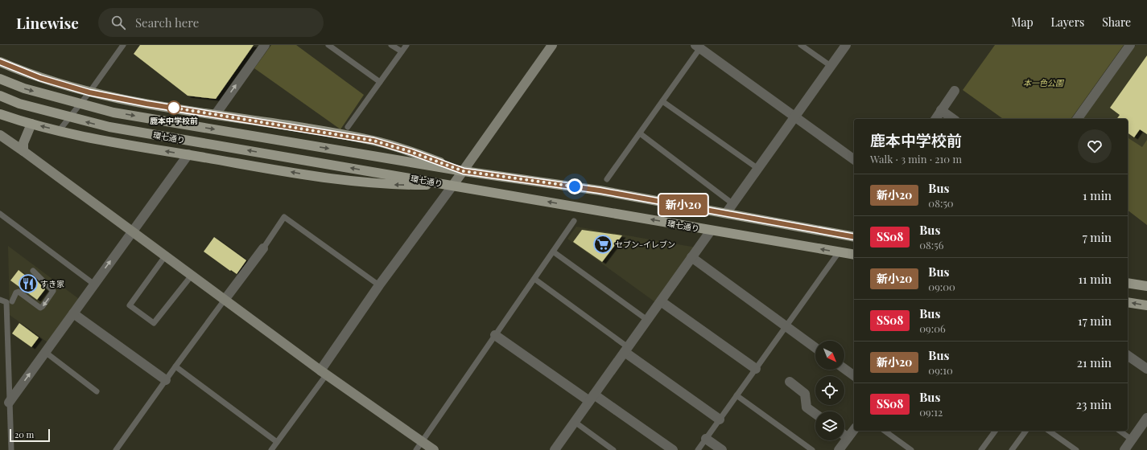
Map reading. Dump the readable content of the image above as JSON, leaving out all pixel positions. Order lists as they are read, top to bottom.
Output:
{
  "streets": {
    "main road": ["環七通り"]
  },
  "parks": ["本一色公園"],
  "places": {
    "other": ["鹿本中学校前"],
    "supermarket": ["セブン-イレブン"],
    "restaurant": ["すき家"]
  },
  "lines": ["bus line 新小20"],
  "scale_bar": "20 m",
  "north": "bottom right",
  "page": {
    "header": "Linewise",
    "search": "Search here",
    "nav": ["Map", "Layers", "Share"],
    "on_map": "新小20",
    "heading": ["鹿本中学校前", "Walk · 3 min · 210 m"],
    "list": [
      {
        "mark": "新小20",
        "name": "Bus",
        "note": "08:50",
        "value": "1 min"
      },
      {
        "mark": "SS08",
        "name": "Bus",
        "note": "08:56",
        "value": "7 min"
      },
      {
        "mark": "新小20",
        "name": "Bus",
        "note": "09:00",
        "value": "11 min"
      },
      {
        "mark": "SS08",
        "name": "Bus",
        "note": "09:06",
        "value": "17 min"
      },
      {
        "mark": "新小20",
        "name": "Bus",
        "note": "09:10",
        "value": "21 min"
      },
      {
        "mark": "SS08",
        "name": "Bus",
        "note": "09:12",
        "value": "23 min"
      }
    ],
    "scale": "20 m"
  }
}
